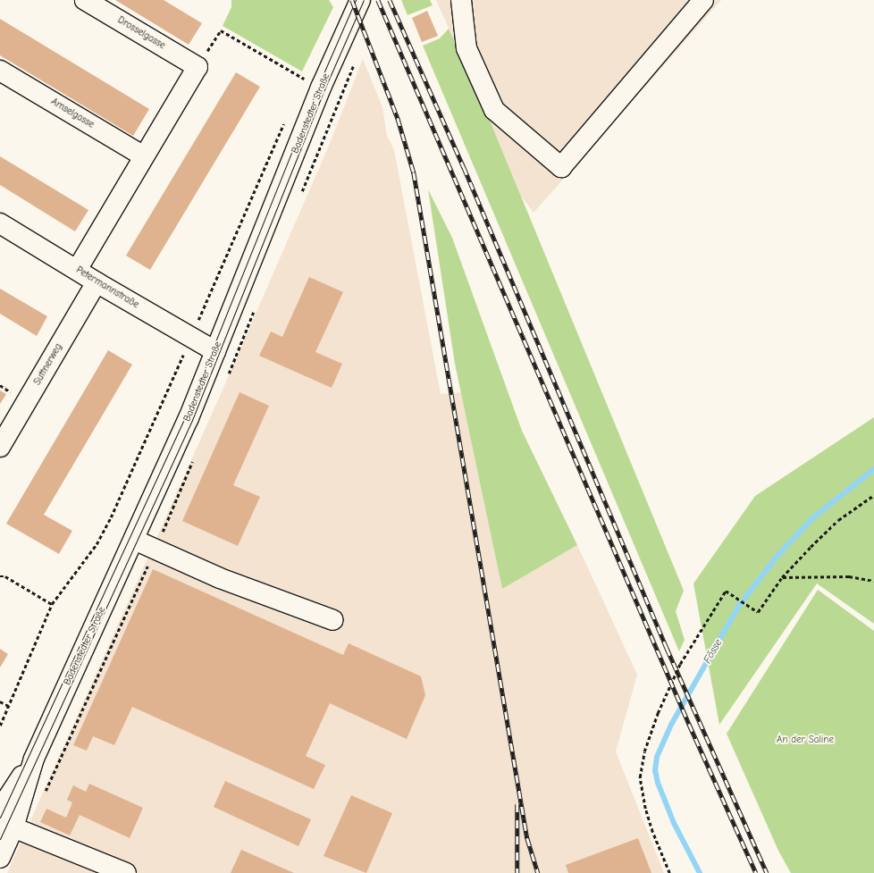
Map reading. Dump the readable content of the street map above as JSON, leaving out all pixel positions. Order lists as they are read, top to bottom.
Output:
{
  "streets": {
    "street": [
      "Drosselgasse",
      "Amselgasse",
      "Badenstedter Straße",
      "Petermannstraße",
      "Suttnerweg"
    ]
  },
  "crossings": [
    ["Badenstedter Straße", "Petermannstraße"],
    ["Petermannstraße", "Suttnerweg"]
  ],
  "water": ["Fösse"],
  "parks": ["An der Saline"]
}
